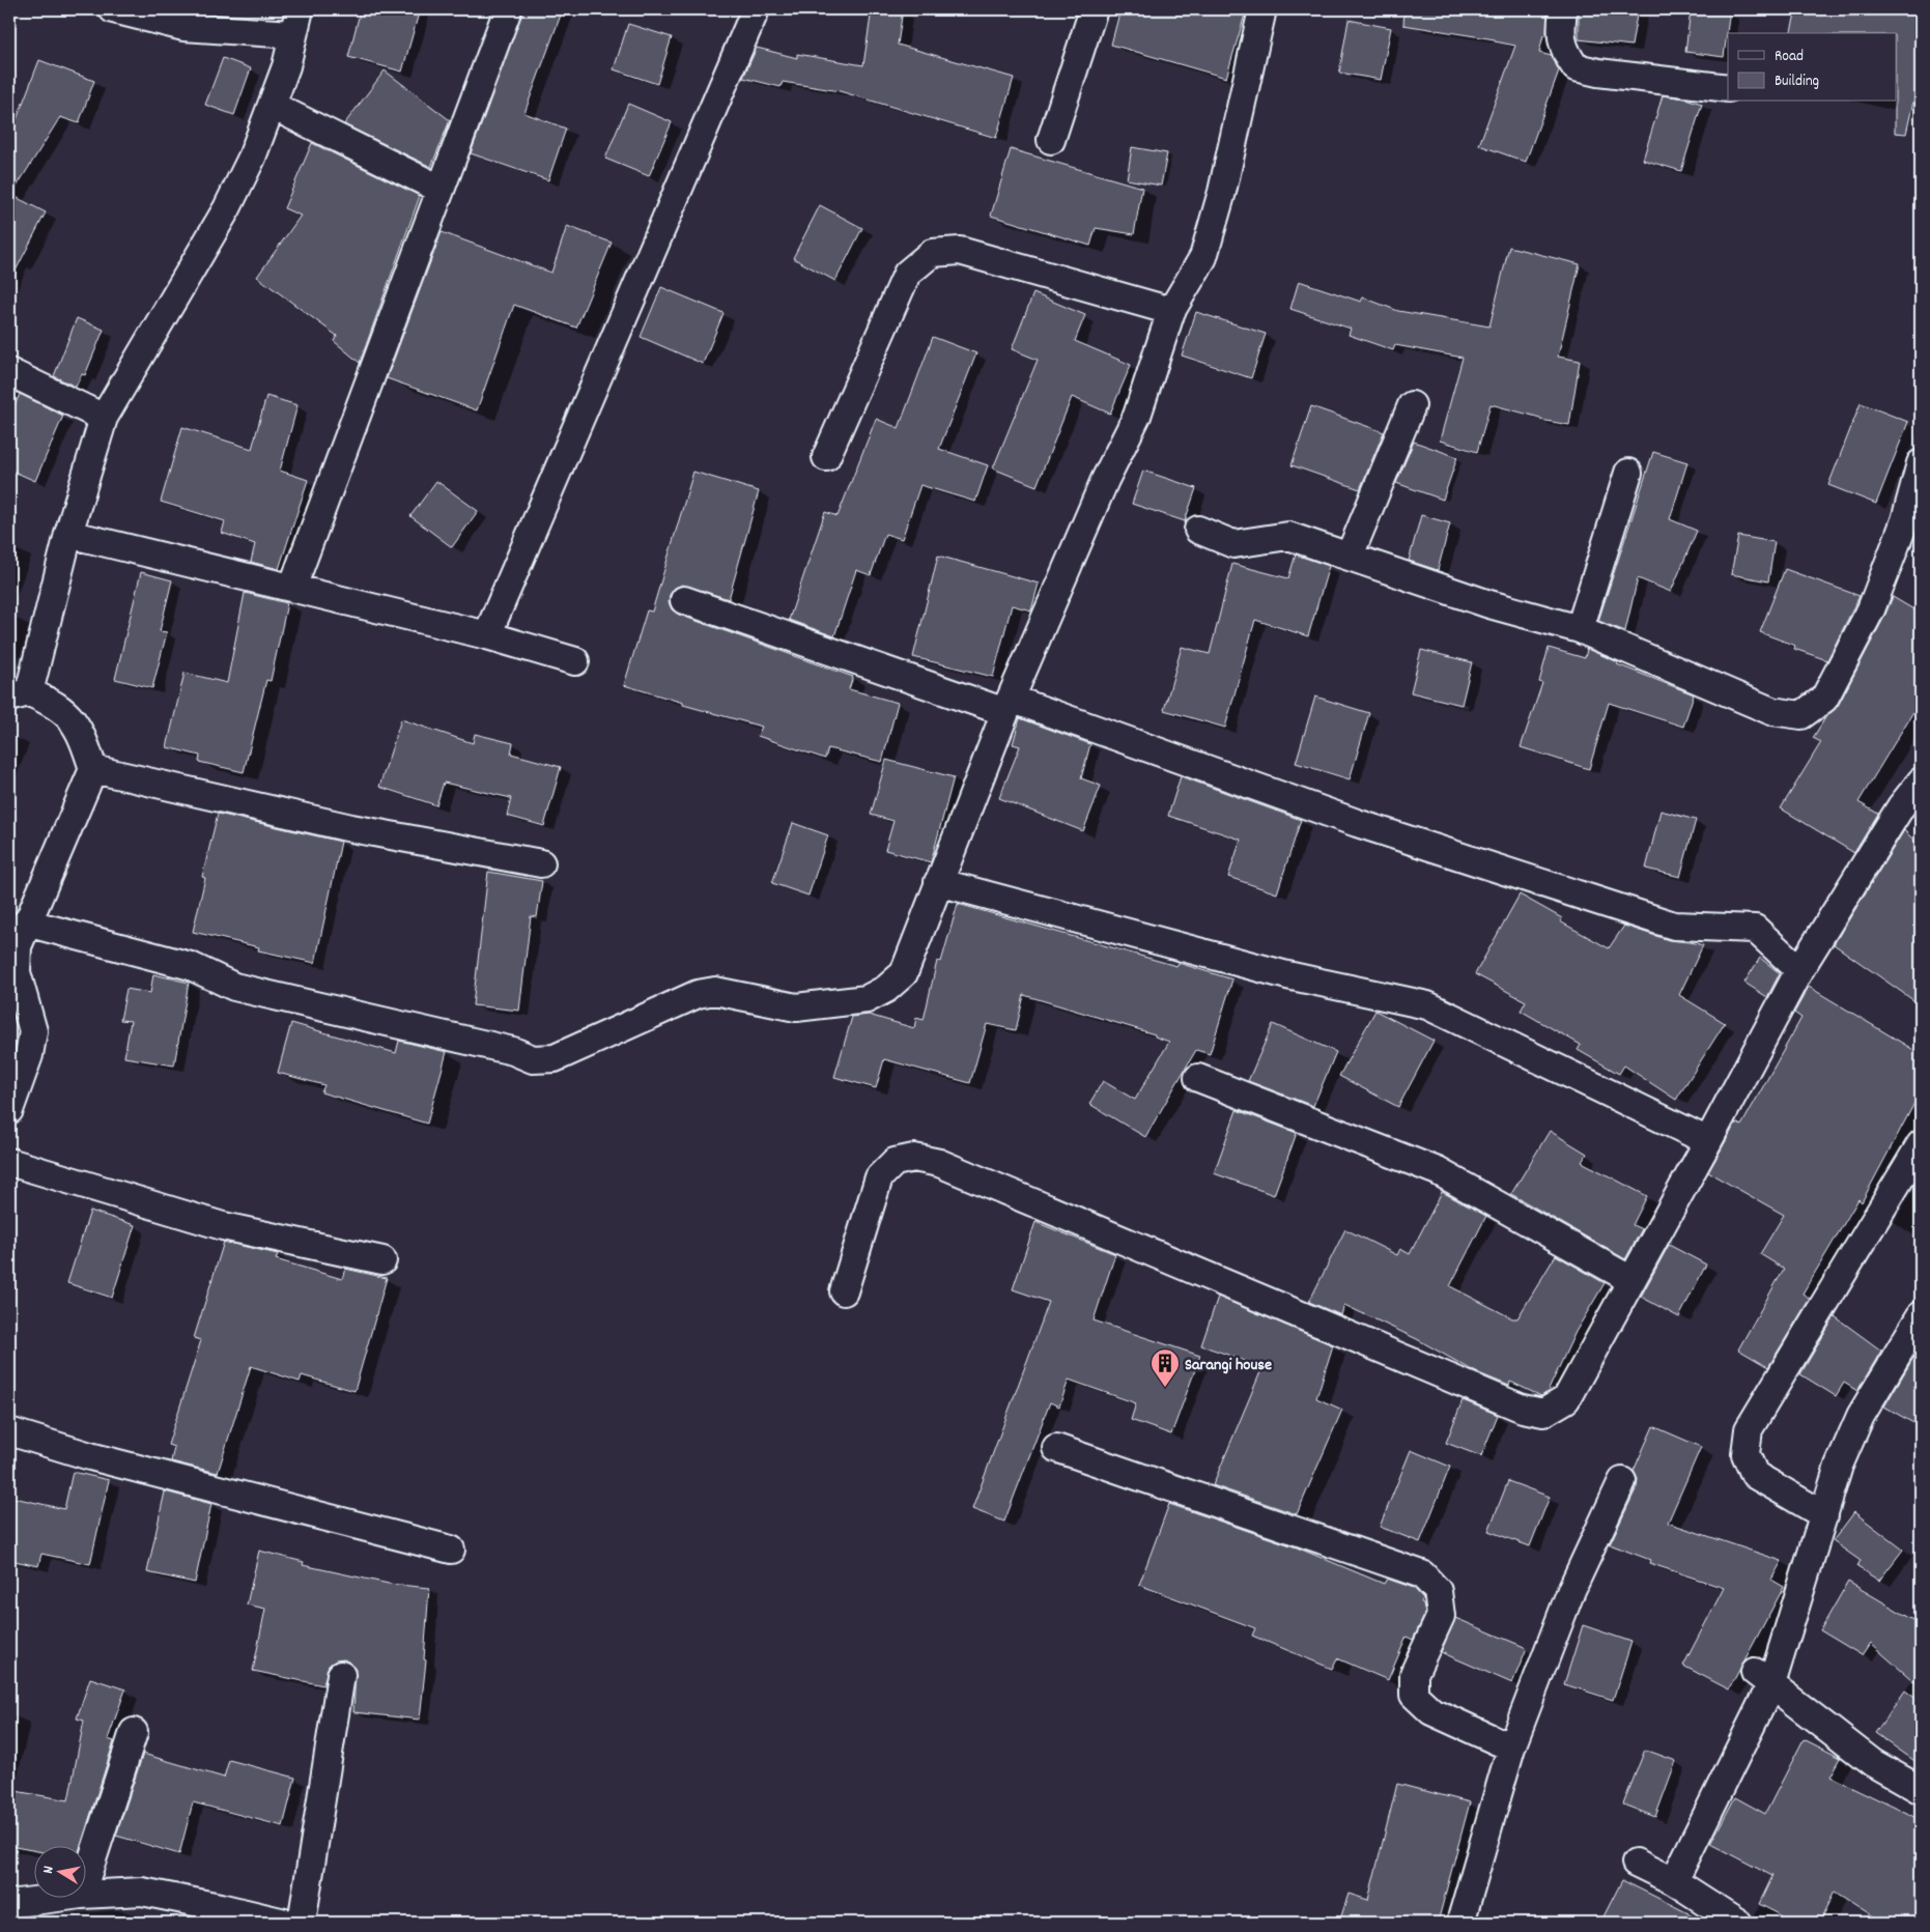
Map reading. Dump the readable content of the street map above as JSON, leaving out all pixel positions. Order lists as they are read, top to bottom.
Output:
{
  "places": {
    "building": ["Sarangi house"]
  },
  "legend": ["Road", "Building"],
  "north": "left"
}
